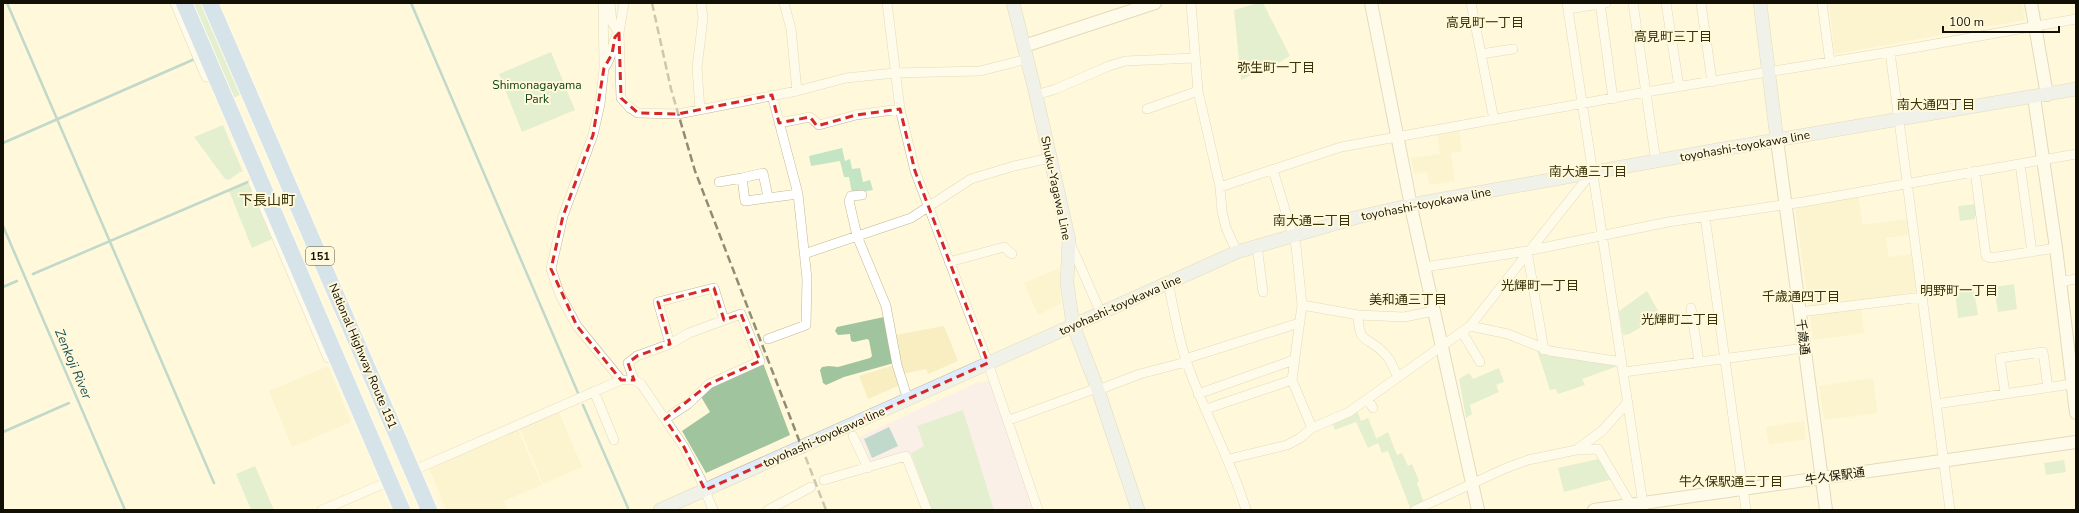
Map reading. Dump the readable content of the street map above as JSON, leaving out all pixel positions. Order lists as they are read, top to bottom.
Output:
{
  "streets": {
    "highway": ["151", "National Highway Route 151"],
    "main road": ["toyohashi-toyokawa line", "Shuku-Yagawa Line"],
    "street": ["千歳通", "牛久保駅通"]
  },
  "crossings": [
    ["toyohashi-toyokawa line", "Shuku-Yagawa Line"],
    ["toyohashi-toyokawa line", "千歳通"],
    ["千歳通", "牛久保駅通"]
  ],
  "districts": [
    "高見町一丁目",
    "高見町三丁目",
    "弥生町一丁目",
    "南大通四丁目",
    "南大通三丁目",
    "下長山町",
    "南大通二丁目",
    "光輝町一丁目",
    "明野町一丁目",
    "千歳通四丁目",
    "美和通三丁目",
    "光輝町二丁目",
    "牛久保駅通三丁目"
  ],
  "water": ["Zenkoji River"],
  "parks": ["Shimonagayama Park"],
  "scale_bar": "100 m"
}
